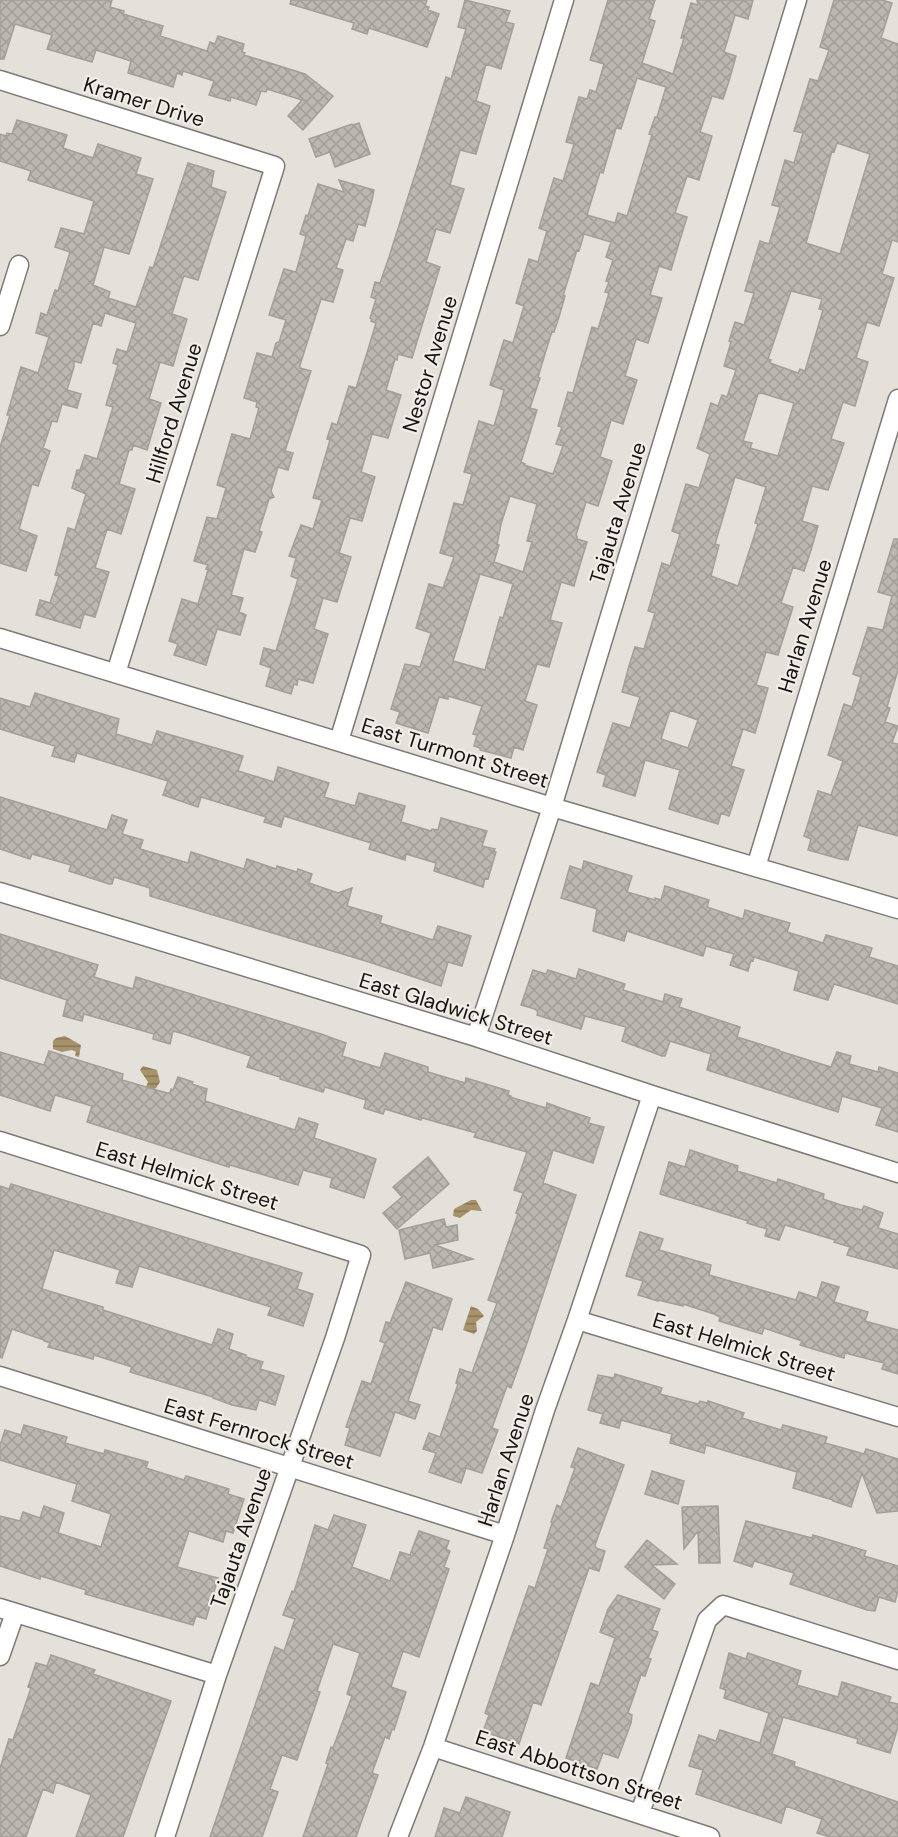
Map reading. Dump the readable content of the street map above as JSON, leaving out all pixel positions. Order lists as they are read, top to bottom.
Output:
{
  "streets": {
    "street": [
      "Kramer Drive",
      "Nestor Avenue",
      "Hillford Avenue",
      "Tajauta Avenue",
      "Harlan Avenue",
      "East Turmont Street",
      "East Gladwick Street",
      "East Helmick Street",
      "East Fernrock Street",
      "East Abbottson Street"
    ]
  },
  "crossings": [
    ["Kramer Drive", "Hillford Avenue"],
    ["Nestor Avenue", "East Turmont Street"],
    ["Hillford Avenue", "East Turmont Street"],
    ["Tajauta Avenue", "East Turmont Street"],
    ["Tajauta Avenue", "East Gladwick Street"],
    ["Tajauta Avenue", "East Helmick Street"],
    ["Tajauta Avenue", "East Fernrock Street"],
    ["Harlan Avenue", "East Turmont Street"],
    ["Harlan Avenue", "East Gladwick Street"],
    ["Harlan Avenue", "East Helmick Street"],
    ["Harlan Avenue", "East Fernrock Street"],
    ["Harlan Avenue", "East Abbottson Street"]
  ]
}
